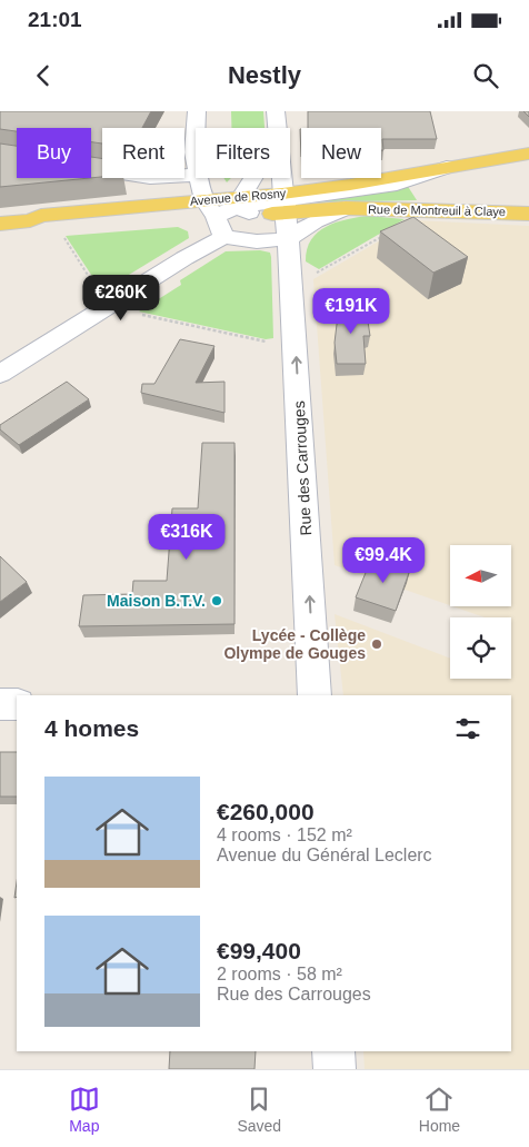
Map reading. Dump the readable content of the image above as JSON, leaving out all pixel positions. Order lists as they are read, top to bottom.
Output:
{
  "streets": {
    "main road": ["Avenue de Rosny", "Rue de Montreuil à Claye"],
    "street": ["Rue des Carrouges"]
  },
  "crossings": [
    ["Avenue de Rosny", "Rue de Montreuil à Claye"],
    ["Avenue de Rosny", "Rue des Carrouges"],
    ["Rue de Montreuil à Claye", "Rue des Carrouges"]
  ],
  "one_way": ["Rue des Carrouges"],
  "places": ["Maison B.T.V.", "Lycée - Collège Olympe de Gouges"],
  "north": "left",
  "page": {
    "status": "21:01",
    "header": "Nestly",
    "chip": [
      "Buy",
      "Rent",
      "Filters",
      "New"
    ],
    "price": [
      "€260K",
      "€191K",
      "€316K",
      "€99.4K"
    ],
    "heading": "4 homes",
    "list": [
      {
        "name": "€260,000",
        "note": "4 rooms · 152 m² · Avenue du Général Leclerc"
      },
      {
        "name": "€99,400",
        "note": "2 rooms · 58 m² · Rue des Carrouges"
      }
    ],
    "tabs": ["Map", "Saved", "Home"]
  }
}
